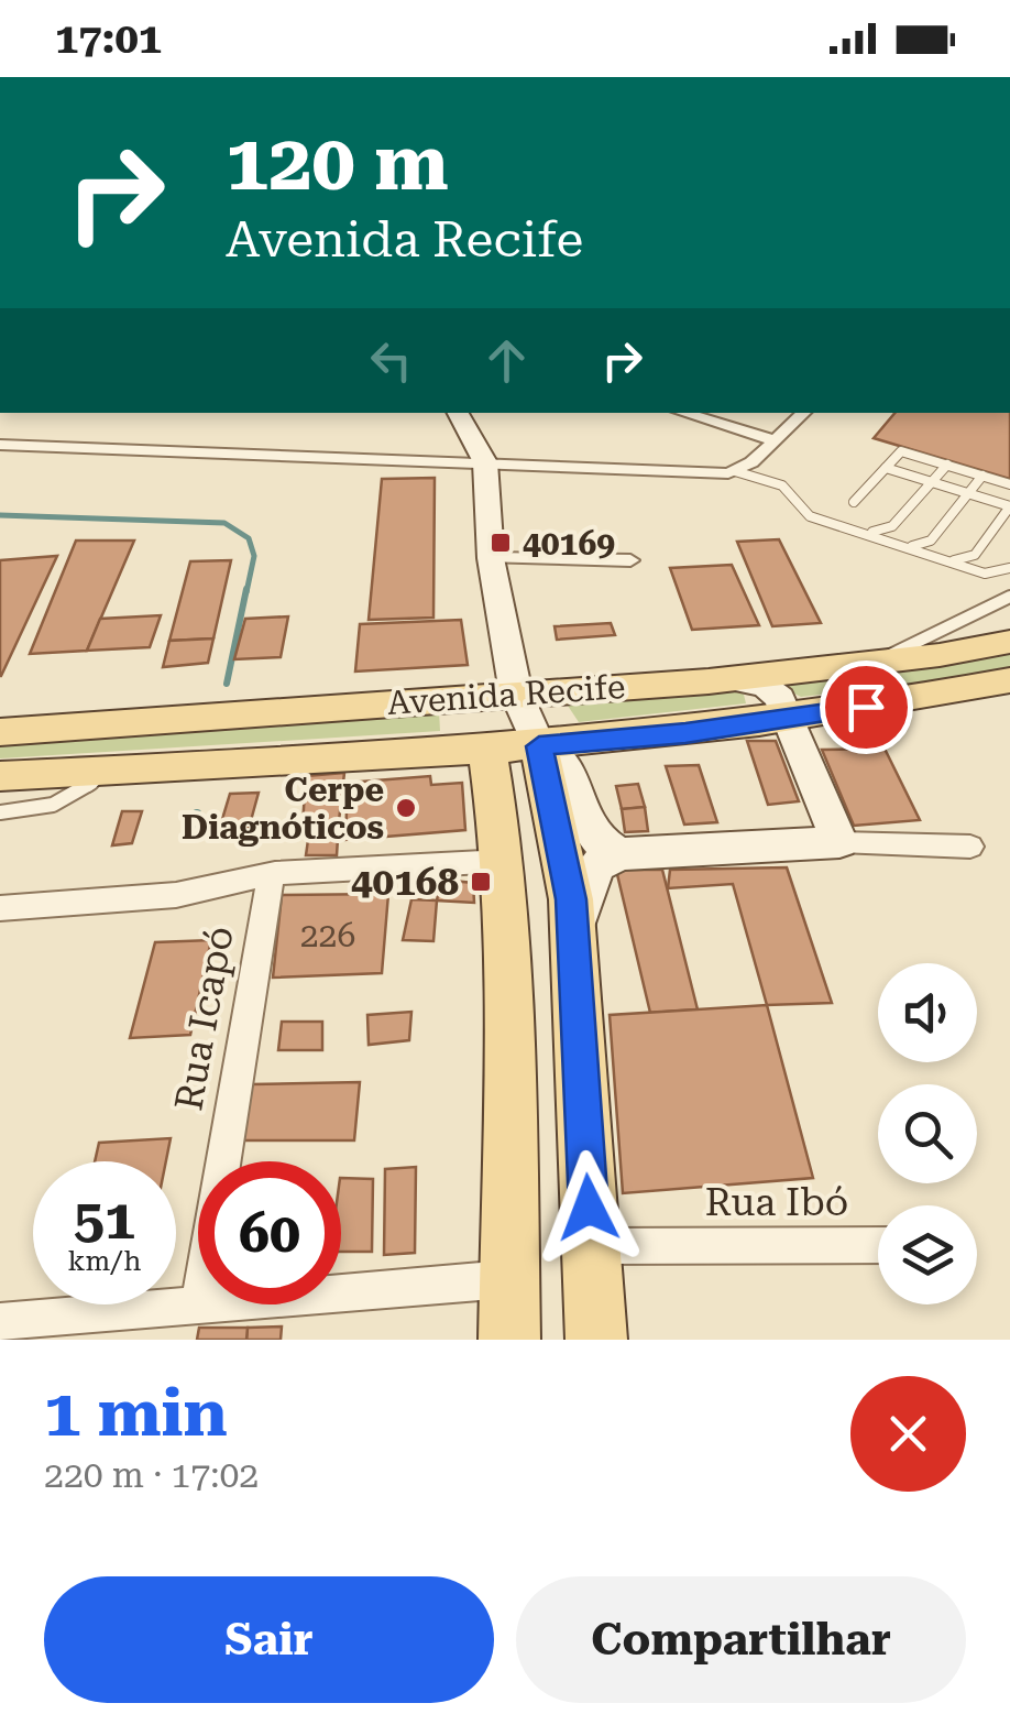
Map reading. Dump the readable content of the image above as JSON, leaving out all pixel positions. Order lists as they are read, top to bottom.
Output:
{
  "streets": {
    "main road": ["Avenida Recife"],
    "street": ["Rua Icapó", "Rua Ibó"]
  },
  "places": {
    "transit": ["40169", "40168"],
    "other": ["Cerpe Diagnóticos"]
  },
  "house_numbers": ["226"],
  "page": {
    "status": "17:01",
    "turn": ["120 m", "Avenida Recife"],
    "speed": "51 km/h",
    "limit": "60",
    "heading": ["1 min", "220 m · 17:02"],
    "buttons": ["Sair", "Compartilhar"]
  }
}
